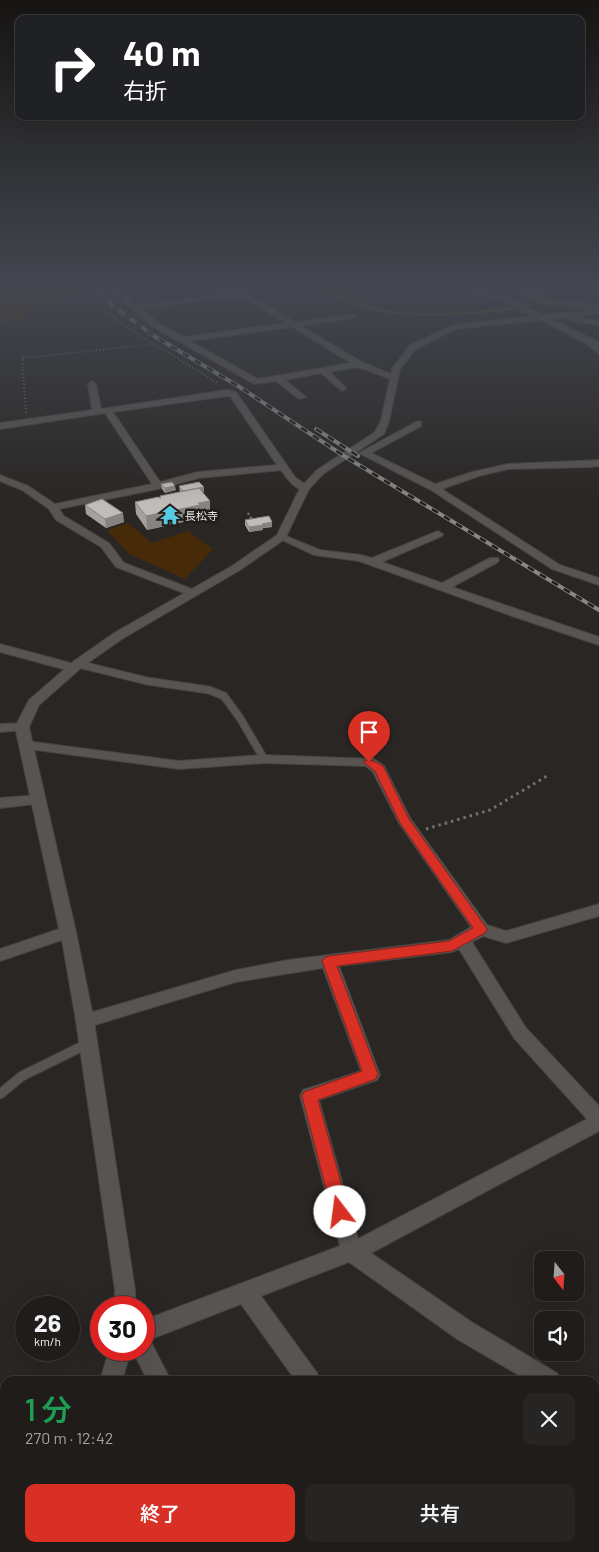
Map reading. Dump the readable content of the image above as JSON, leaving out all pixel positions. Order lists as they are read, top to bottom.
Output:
{
  "places": {
    "temple": ["長松寺"]
  },
  "north": "bottom",
  "page": {
    "turn": ["40 m", "右折"],
    "speed": "26 km/h",
    "limit": "30",
    "heading": ["1 分", "270 m · 12:42"],
    "buttons": ["終了", "共有"]
  }
}
